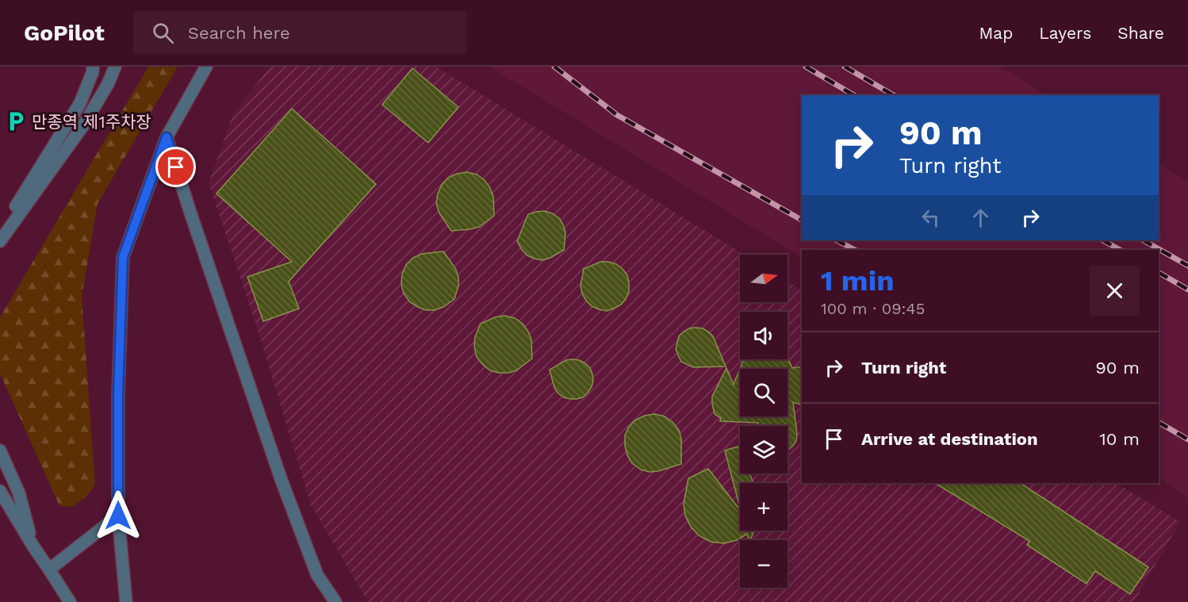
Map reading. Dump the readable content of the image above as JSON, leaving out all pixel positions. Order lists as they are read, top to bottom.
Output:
{
  "places": {
    "parking": ["만종역 제1주차장"]
  },
  "north": "right",
  "page": {
    "header": "GoPilot",
    "search": "Search here",
    "nav": ["Map", "Layers", "Share"],
    "turn": ["90 m", "Turn right"],
    "heading": ["1 min", "100 m · 09:45"],
    "map_buttons": ["+", "−"],
    "list": [
      {
        "name": "Turn right",
        "value": "90 m"
      },
      {
        "name": "Arrive at destination",
        "value": "10 m"
      }
    ]
  }
}
